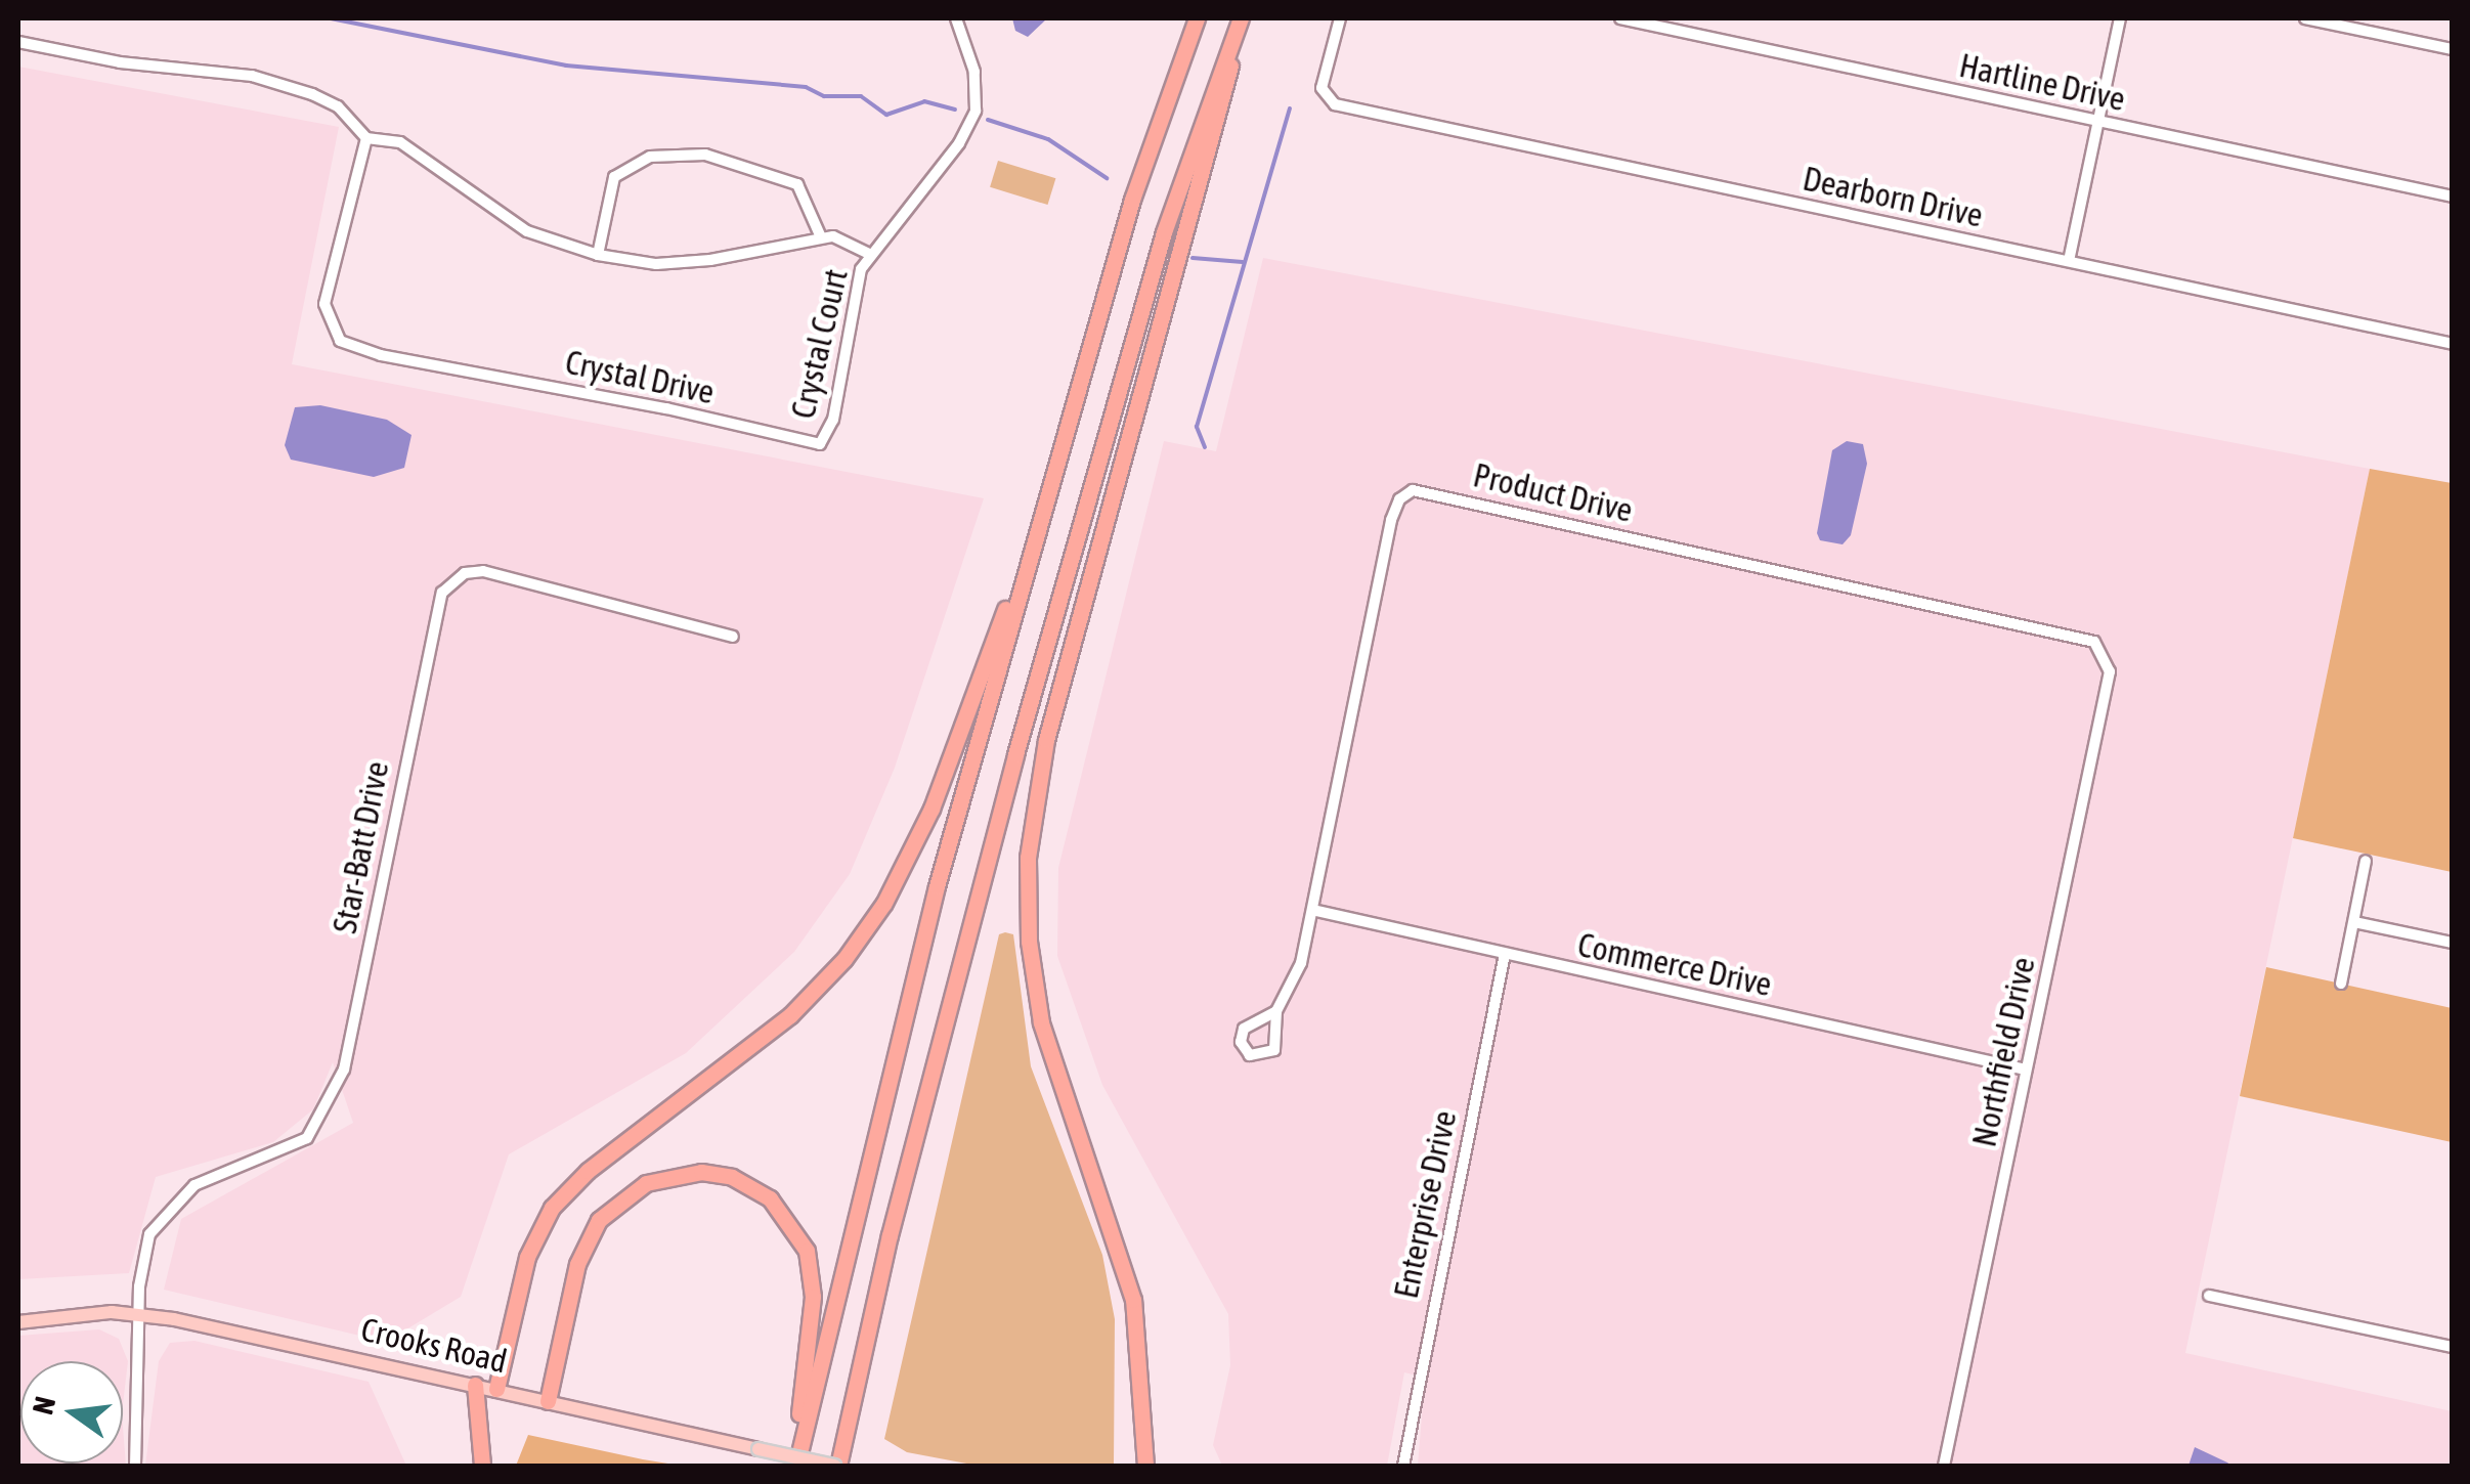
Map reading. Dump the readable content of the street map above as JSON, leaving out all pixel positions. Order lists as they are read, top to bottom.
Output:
{
  "streets": {
    "main road": ["Crooks Road"],
    "street": [
      "Hartline Drive",
      "Dearborn Drive",
      "Crystal Court",
      "Crystal Drive",
      "Product Drive",
      "Star-Batt Drive",
      "Commerce Drive",
      "Northfield Drive",
      "Enterprise Drive"
    ]
  },
  "crossings": [
    ["Crystal Court", "Crystal Drive"],
    ["Product Drive", "Commerce Drive"],
    ["Product Drive", "Northfield Drive"],
    ["Star-Batt Drive", "Crooks Road"],
    ["Commerce Drive", "Northfield Drive"],
    ["Commerce Drive", "Enterprise Drive"]
  ],
  "north": "left"
}
